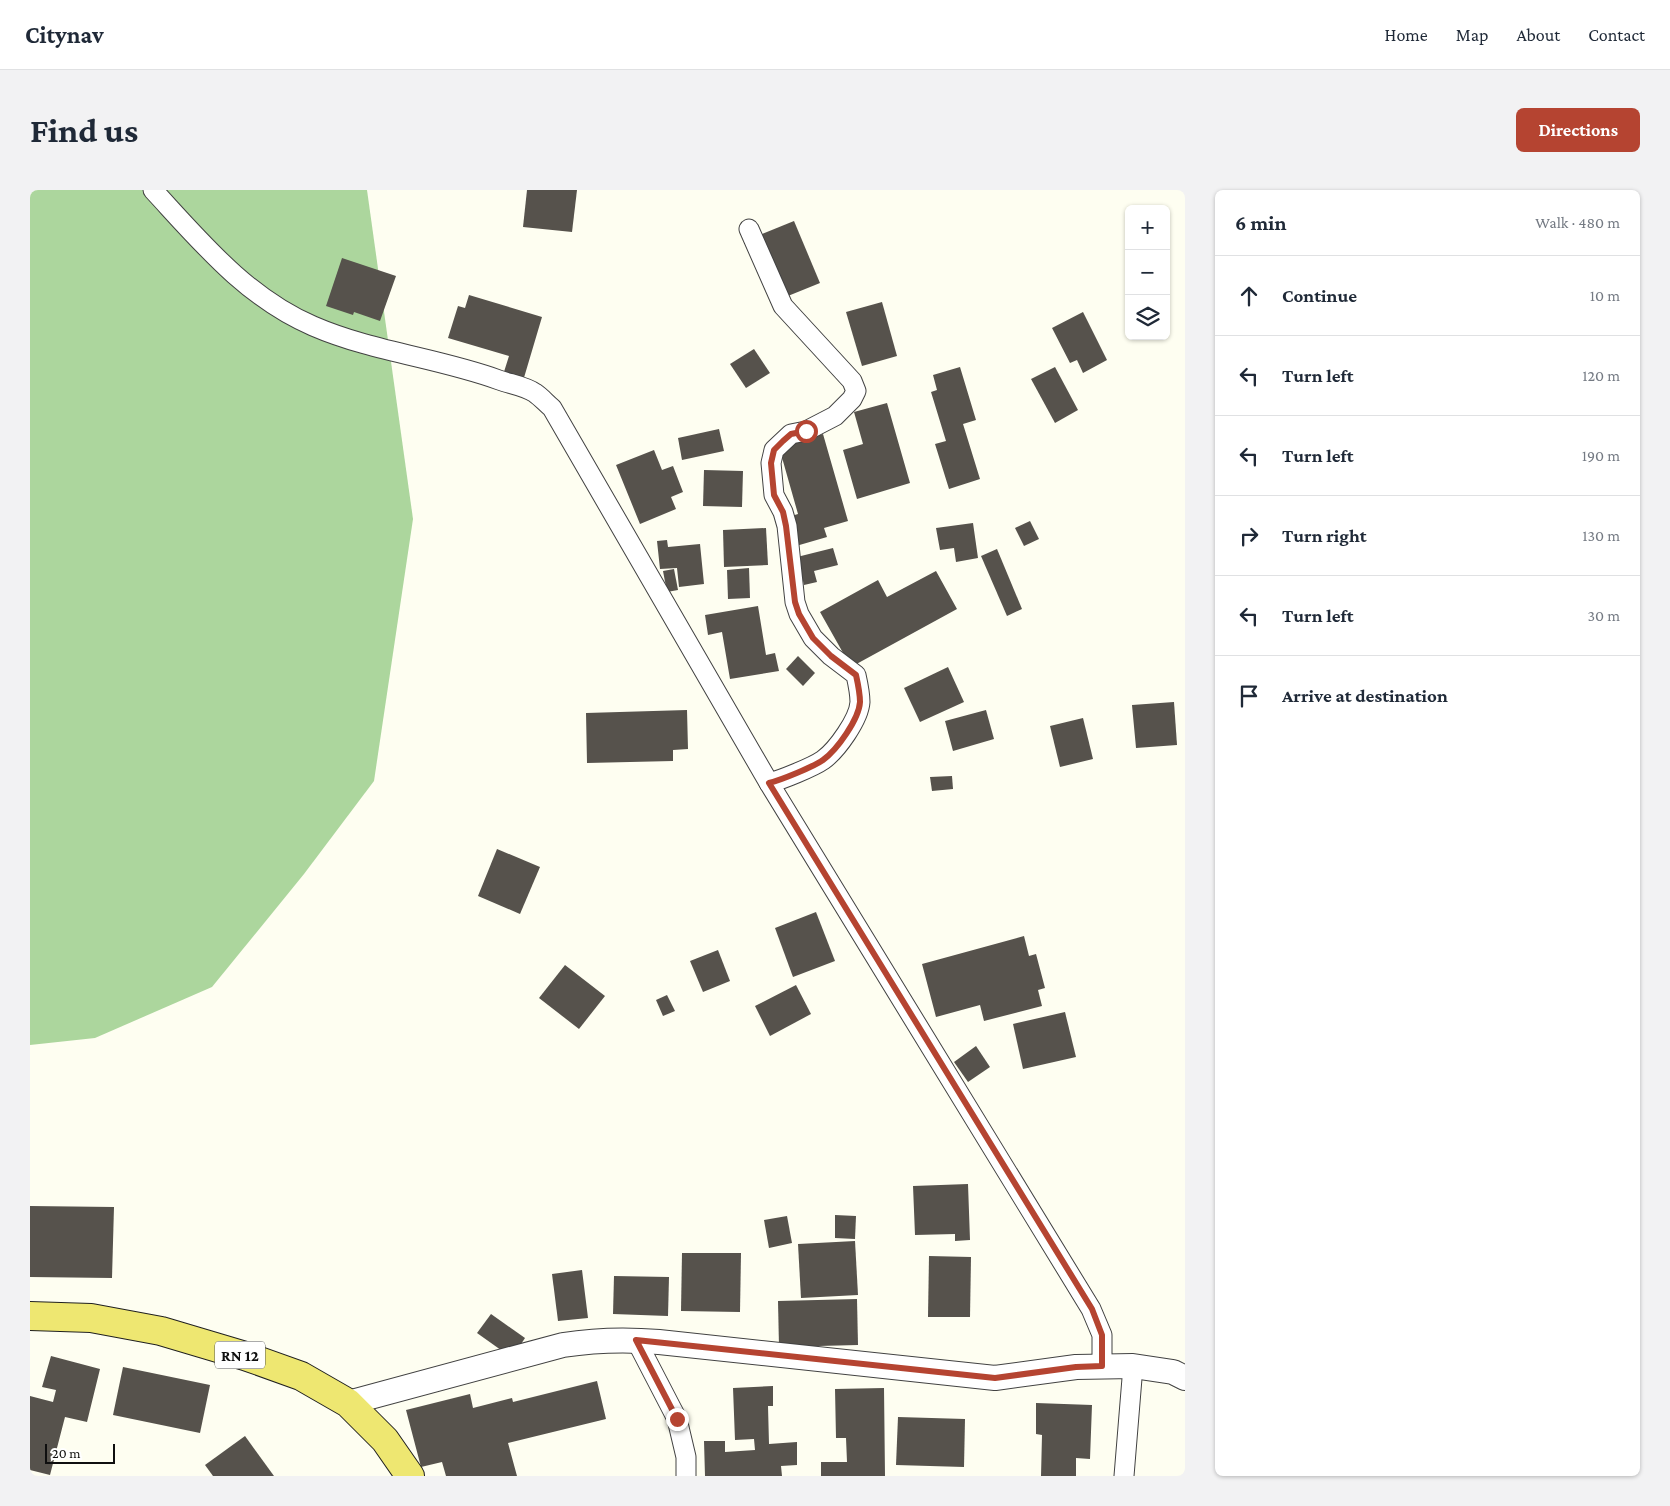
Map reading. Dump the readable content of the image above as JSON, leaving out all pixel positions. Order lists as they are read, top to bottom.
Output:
{
  "streets": {
    "main road": ["RN 12"]
  },
  "scale_bar": "20 m",
  "page": {
    "header": "Citynav",
    "nav": [
      "Home",
      "Map",
      "About",
      "Contact"
    ],
    "buttons": "Directions",
    "title": "Find us",
    "heading": ["6 min", "Walk · 480 m"],
    "map_buttons": ["+", "−"],
    "list": [
      ["Continue", "10 m"],
      ["Turn left", "120 m"],
      ["Turn left", "190 m"],
      ["Turn right", "130 m"],
      ["Turn left", "30 m"],
      "Arrive at destination"
    ],
    "scale": "20 m"
  }
}
